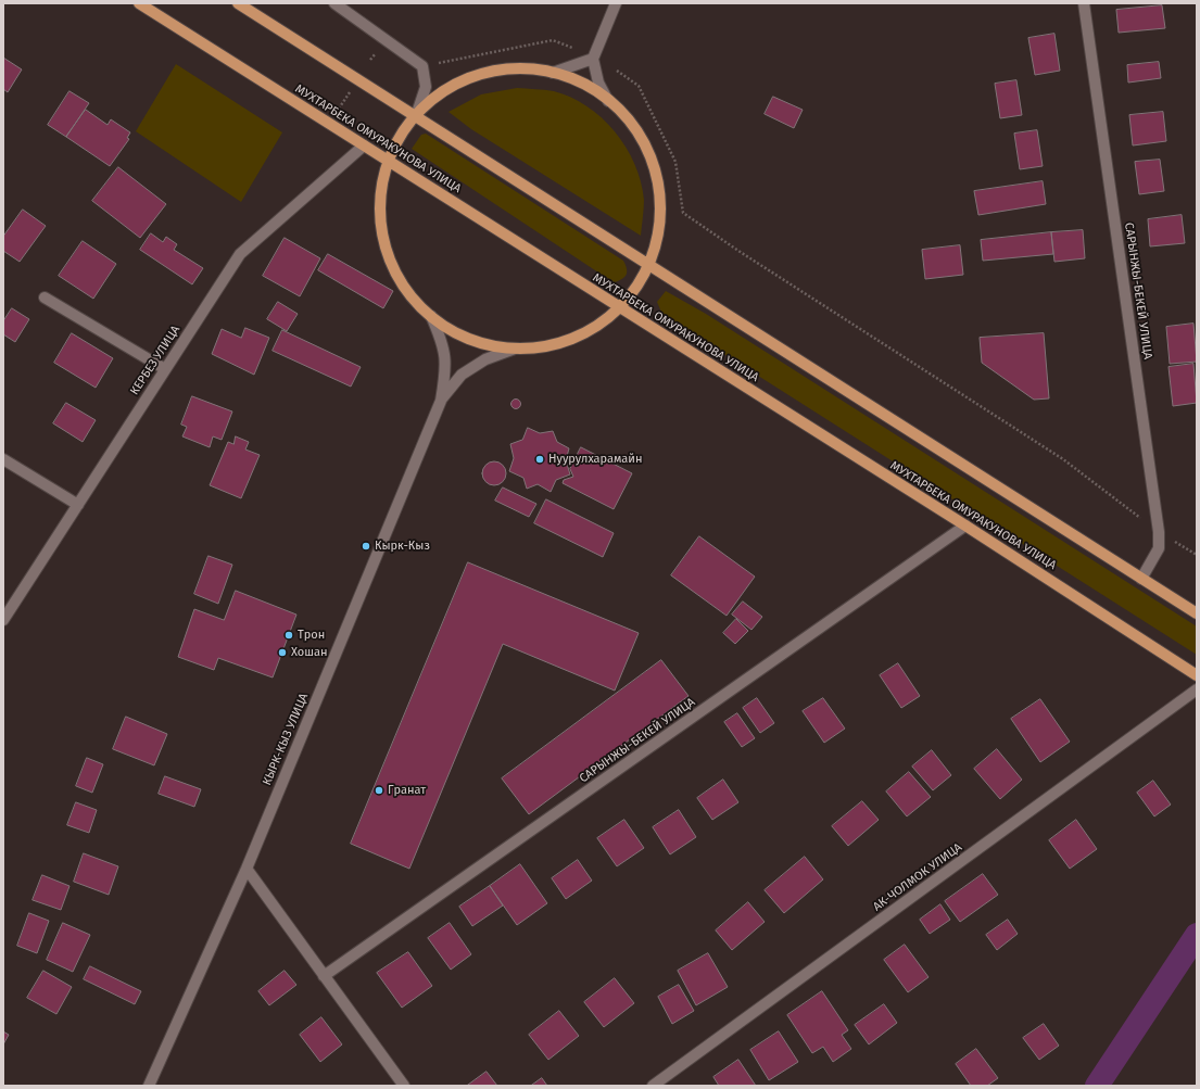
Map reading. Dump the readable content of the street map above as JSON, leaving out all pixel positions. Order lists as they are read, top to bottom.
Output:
{
  "streets": {
    "main road": ["МУХТАРБЕКА ОМУРАКУНОВА УЛИЦА"],
    "street": [
      "САРЫНЖЫ-БЕКЕЙ УЛИЦА",
      "КЕРБЕЗ УЛИЦА",
      "КЫРК-КЫЗ УЛИЦА",
      "АК-ЧОЛМОК УЛИЦА"
    ]
  },
  "crossings": [
    ["МУХТАРБЕКА ОМУРАКУНОВА УЛИЦА", "САРЫНЖЫ-БЕКЕЙ УЛИЦА"],
    ["МУХТАРБЕКА ОМУРАКУНОВА УЛИЦА", "КЕРБЕЗ УЛИЦА"]
  ],
  "places": [
    "Нуурулхарамайн",
    "Кырк-Кыз",
    "Трон",
    "Хошан",
    "Гранат"
  ]
}
